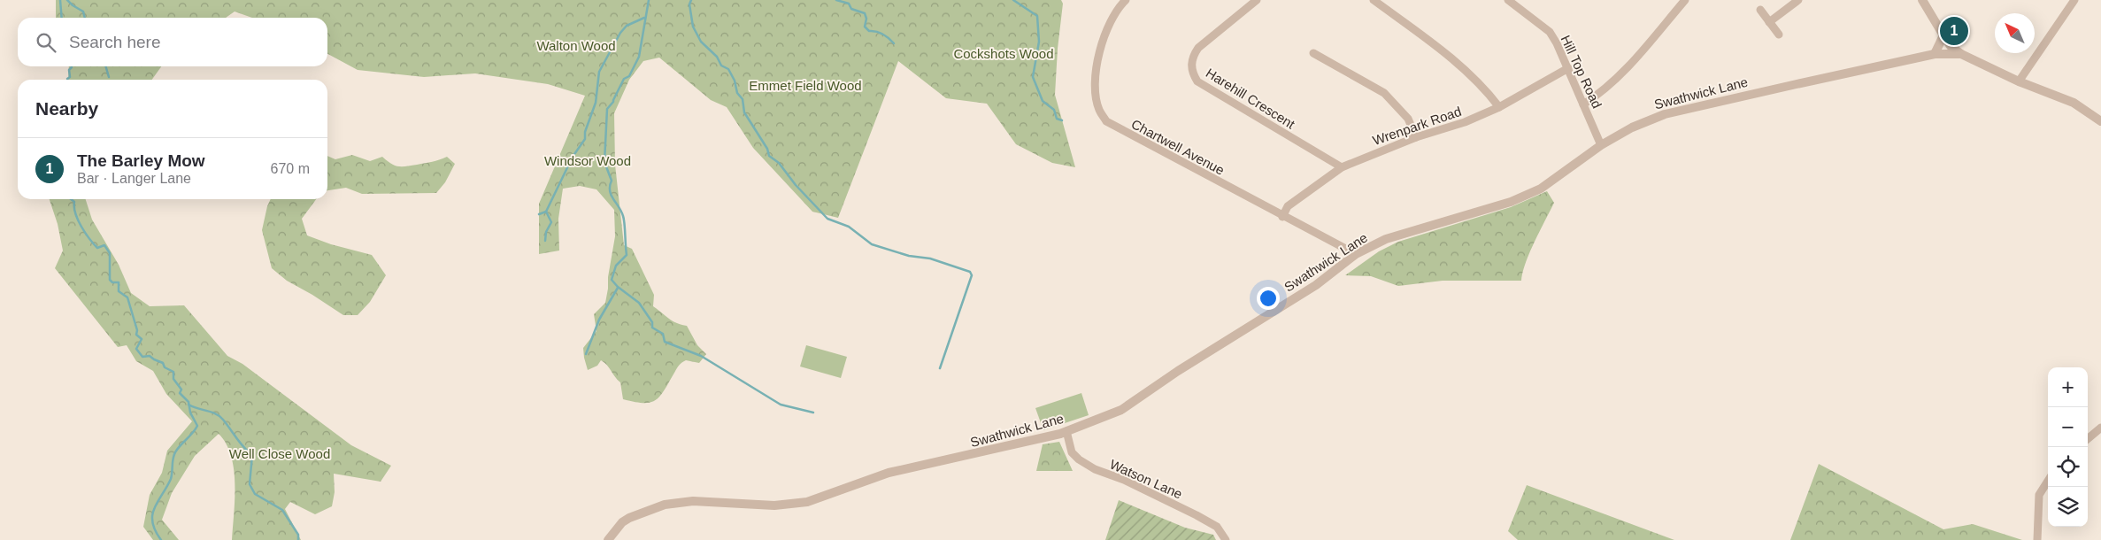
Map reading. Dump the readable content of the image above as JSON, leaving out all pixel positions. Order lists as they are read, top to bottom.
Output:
{
  "streets": {
    "street": [
      "Hill Top Road",
      "Swathwick Lane",
      "Harehill Crescent",
      "Wrenpark Road",
      "Chartwell Avenue",
      "Watson Lane"
    ]
  },
  "crossings": [
    ["Hill Top Road", "Swathwick Lane"],
    ["Hill Top Road", "Wrenpark Road"],
    ["Swathwick Lane", "Chartwell Avenue"],
    ["Swathwick Lane", "Watson Lane"],
    ["Harehill Crescent", "Wrenpark Road"],
    ["Wrenpark Road", "Chartwell Avenue"]
  ],
  "parks": [
    "Walton Wood",
    "Cockshots Wood",
    "Emmet Field Wood",
    "Windsor Wood",
    "Well Close Wood"
  ],
  "north": "top left",
  "page": {
    "pins": "1",
    "search": "Search here",
    "heading": "Nearby",
    "list": [
      {
        "mark": "1",
        "name": "The Barley Mow",
        "note": "Bar · Langer Lane",
        "value": "670 m"
      }
    ],
    "map_buttons": ["+", "−"]
  }
}
